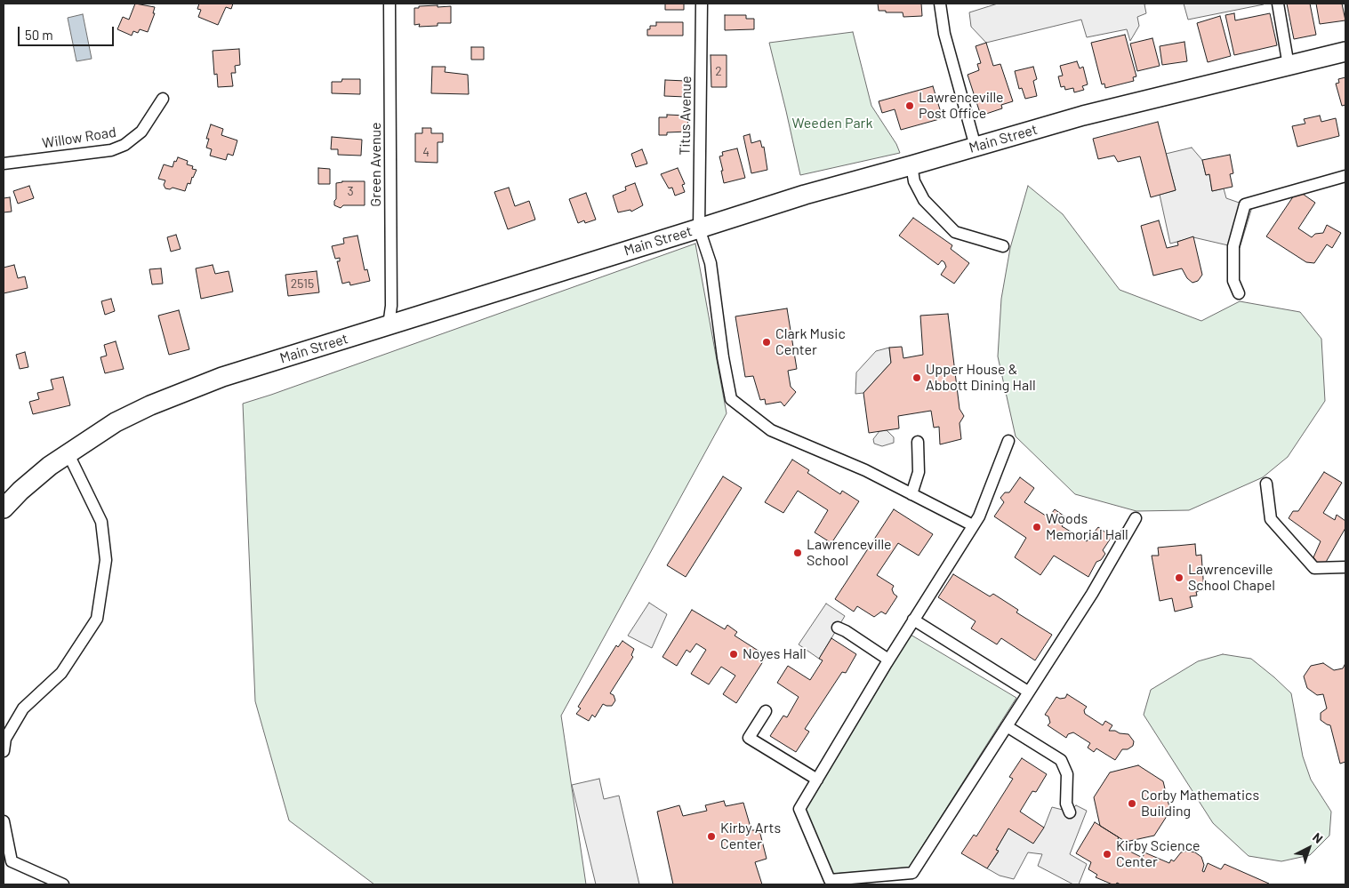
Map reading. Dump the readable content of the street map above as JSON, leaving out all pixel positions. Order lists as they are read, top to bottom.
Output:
{
  "streets": {
    "highway": ["Main Street"],
    "street": ["Titus Avenue", "Willow Road", "Green Avenue"]
  },
  "crossings": [
    ["Titus Avenue", "Main Street"],
    ["Main Street", "Green Avenue"]
  ],
  "parks": ["Weeden Park"],
  "places": [
    "Lawrenceville Post Office",
    "Clark Music Center",
    "Upper House & Abbott Dining Hall",
    "Woods Memorial Hall",
    "Lawrenceville School",
    "Lawrenceville School Chapel",
    "Noyes Hall",
    "Corby Mathematics Building",
    "Kirby Arts Center",
    "Kirby Science Center"
  ],
  "house_numbers": [
    "2",
    "4",
    "3",
    "2515"
  ],
  "scale_bar": "50 m",
  "north": "top right"
}
